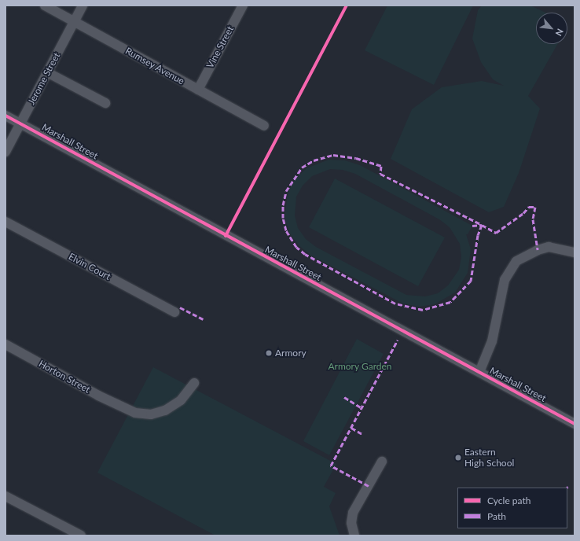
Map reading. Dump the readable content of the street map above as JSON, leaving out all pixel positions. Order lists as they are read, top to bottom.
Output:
{
  "streets": {
    "street": [
      "Vine Street",
      "Rumsey Avenue",
      "Jerome Street",
      "Marshall Street",
      "Elvin Court",
      "Horton Street"
    ]
  },
  "crossings": [
    ["Vine Street", "Rumsey Avenue"],
    ["Rumsey Avenue", "Jerome Street"],
    ["Jerome Street", "Marshall Street"]
  ],
  "parks": ["Armory Garden"],
  "places": ["Armory", "Eastern High School"],
  "legend": ["Cycle path", "Path"],
  "north": "bottom right"
}
